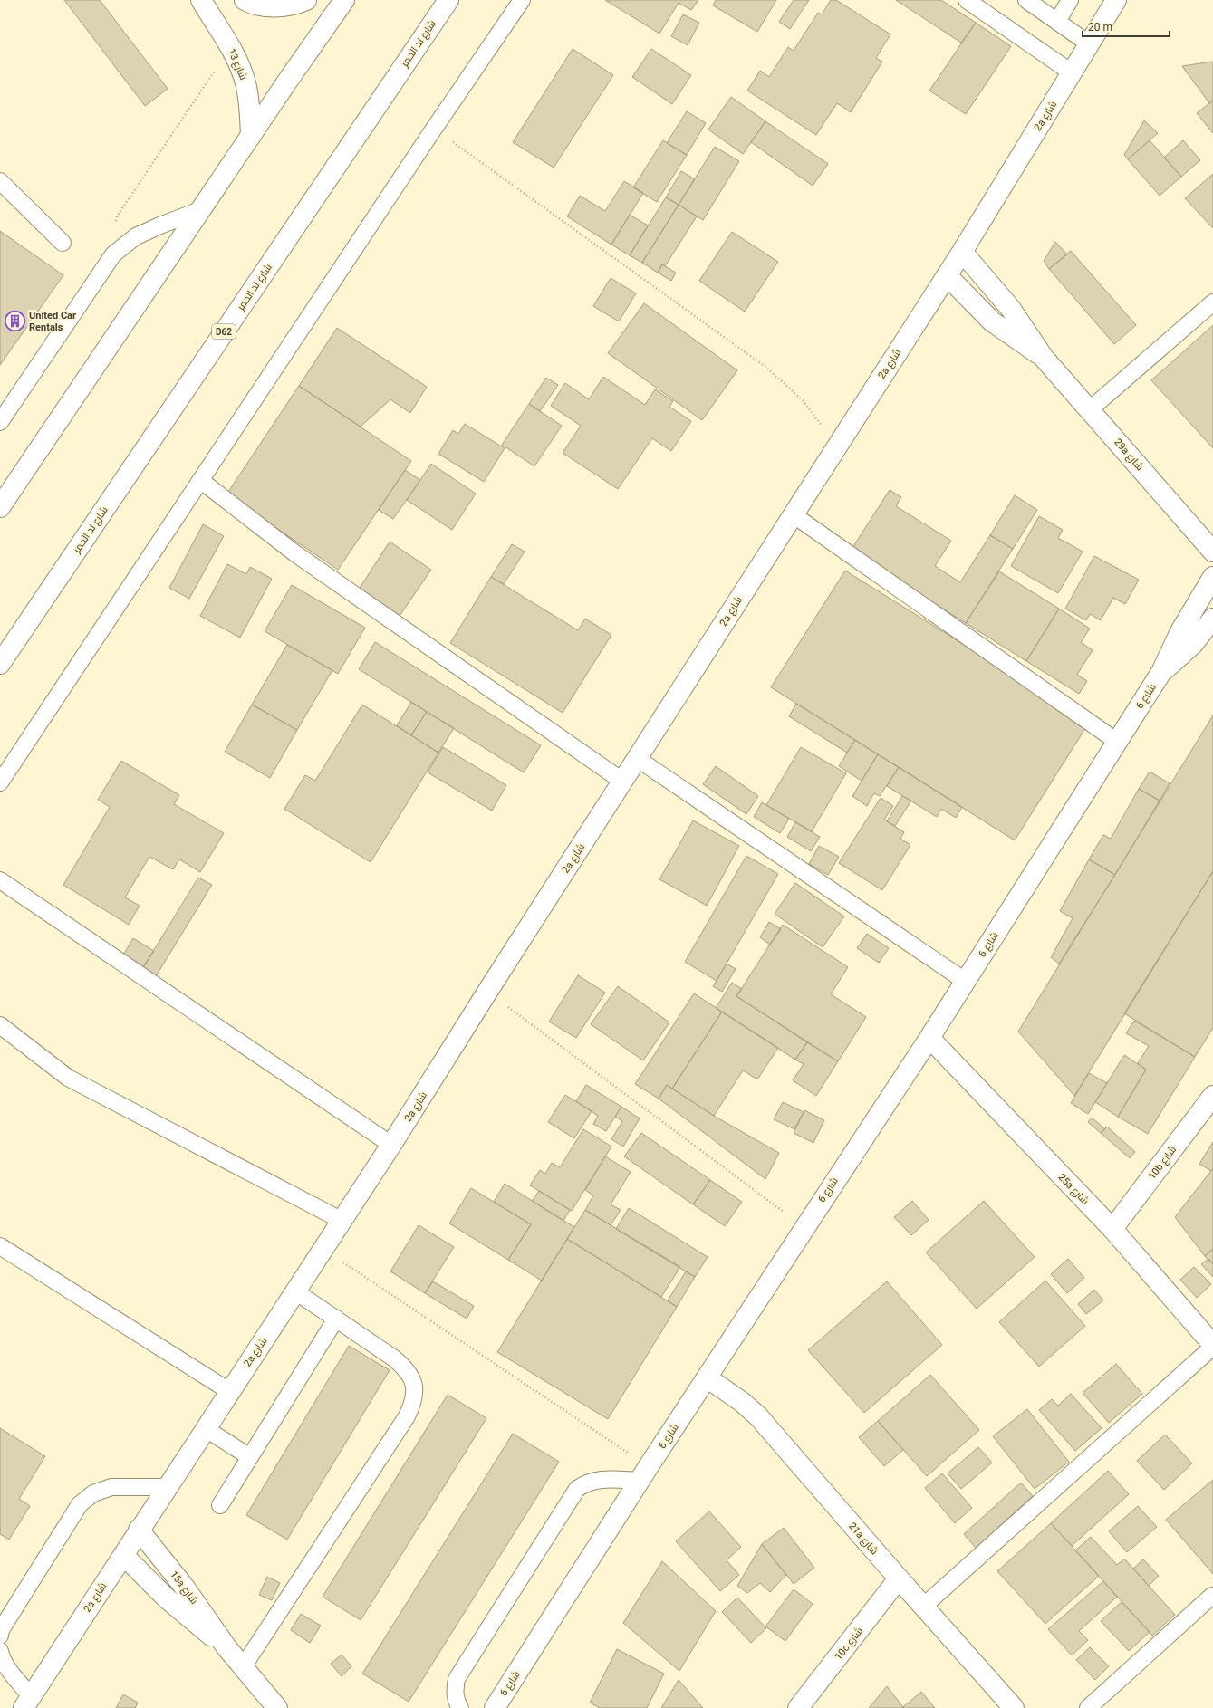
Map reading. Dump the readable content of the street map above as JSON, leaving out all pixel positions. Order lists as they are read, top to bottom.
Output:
{
  "streets": {
    "street": [
      "شارع ند الحمر",
      "شارع 13",
      "2a شارع",
      "D62",
      "29a شارع",
      "شارع 6",
      "10b شارع",
      "25a شارع",
      "21a شارع",
      "15a شارع",
      "10c شارع"
    ]
  },
  "crossings": [
    ["2a شارع", "29a شارع"],
    ["2a شارع", "15a شارع"],
    ["شارع 6", "25a شارع"],
    ["شارع 6", "21a شارع"],
    ["10b شارع", "25a شارع"],
    ["21a شارع", "10c شارع"]
  ],
  "places": {
    "building": ["United Car Rentals"]
  },
  "scale_bar": "20 m"
}
